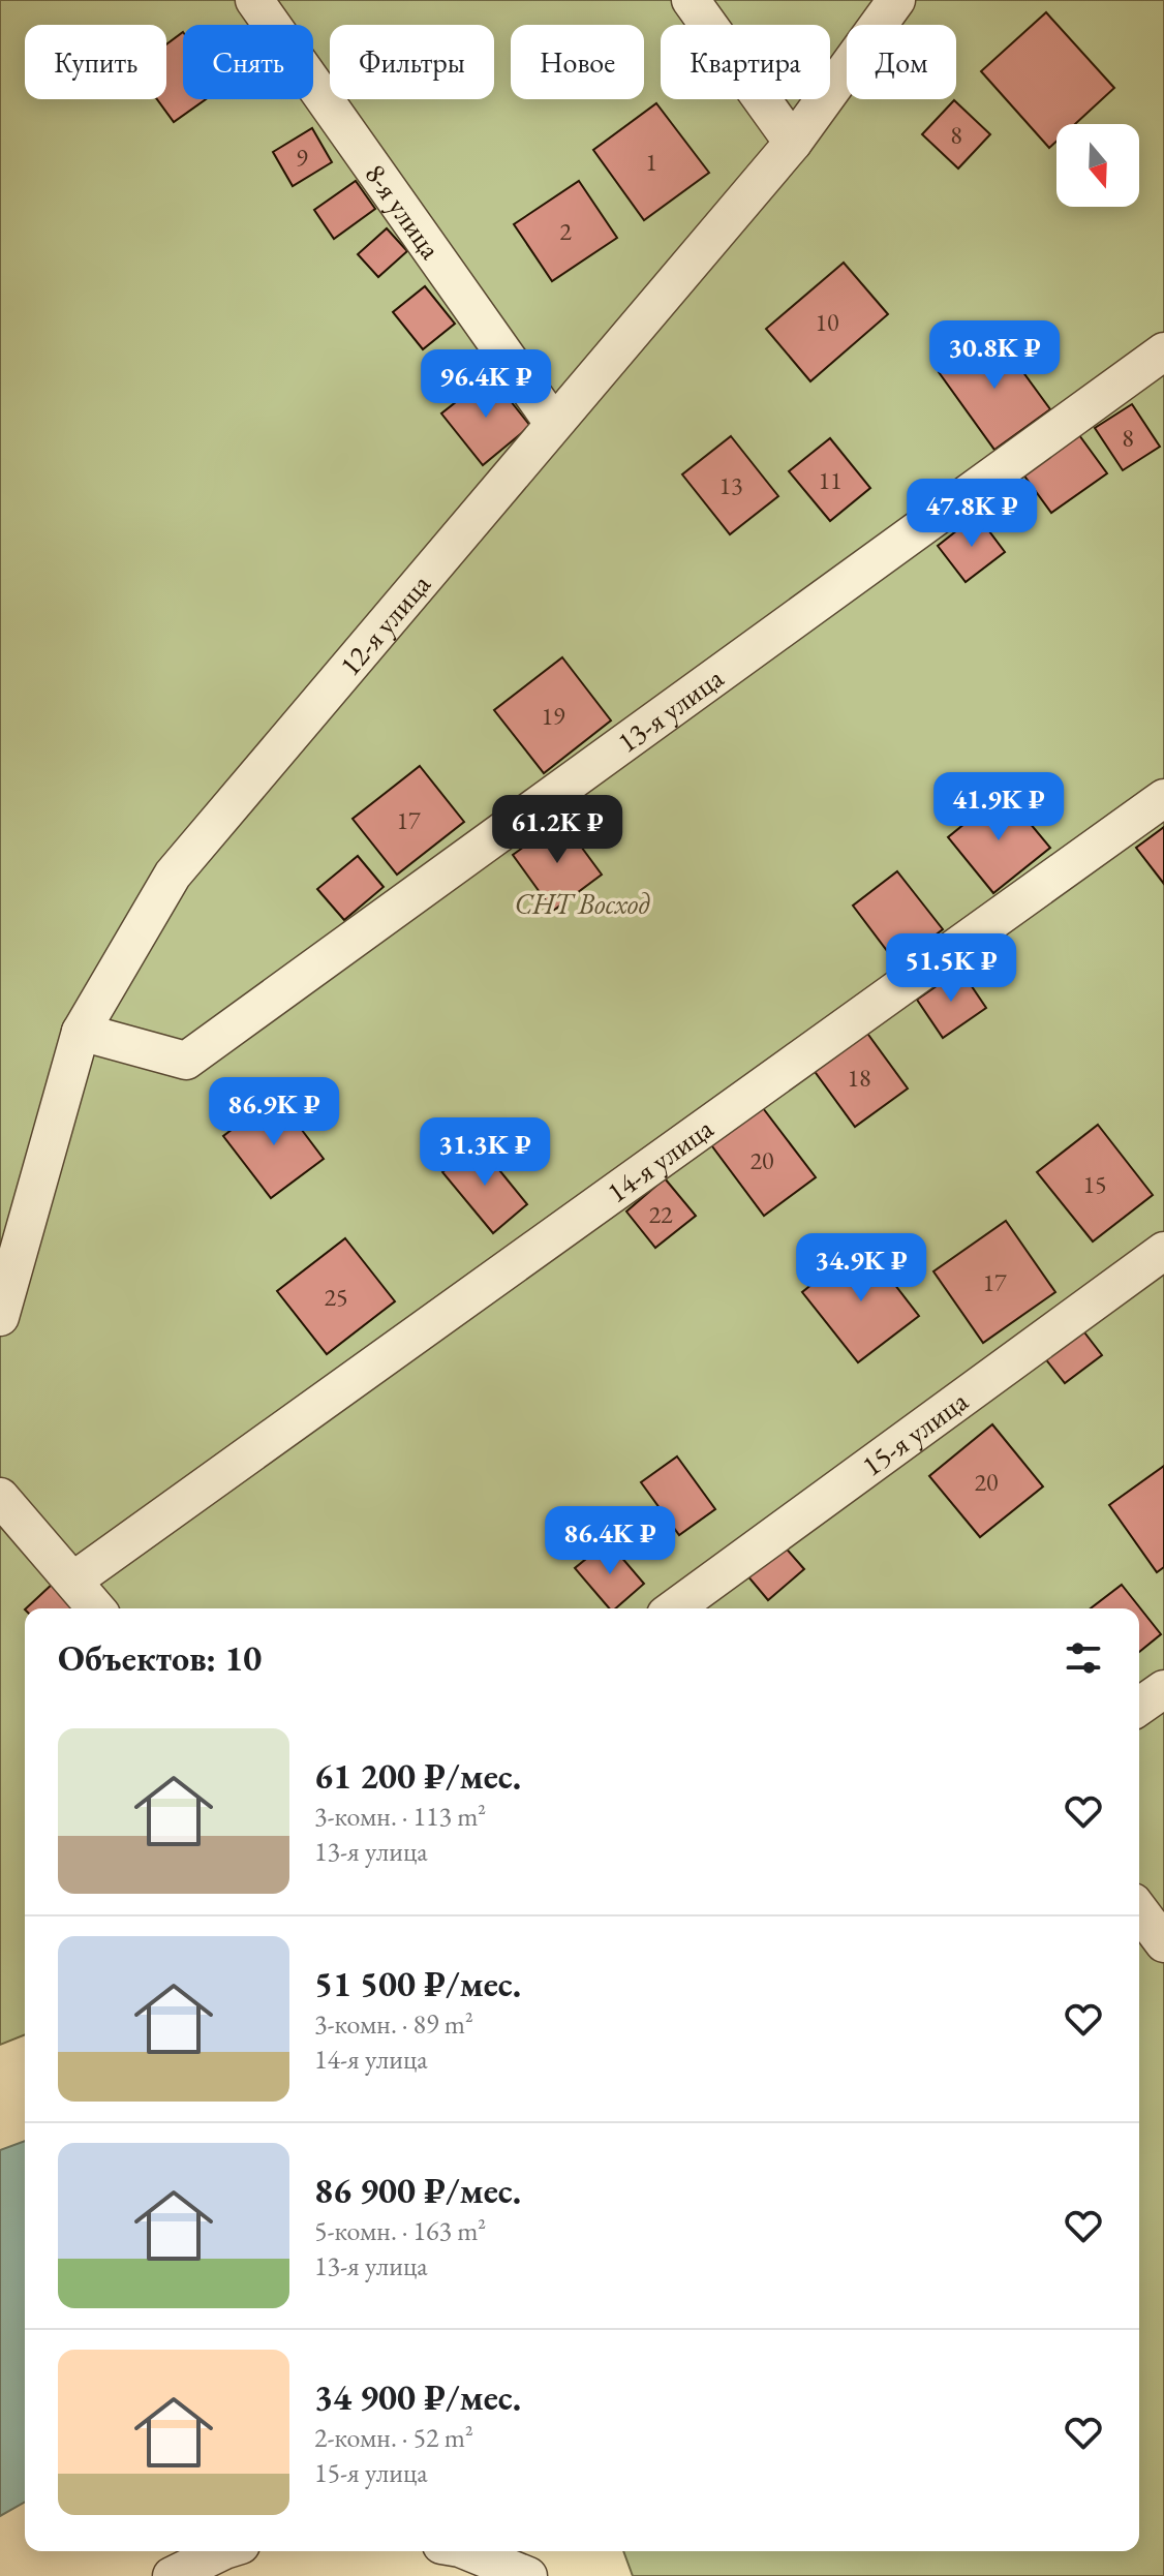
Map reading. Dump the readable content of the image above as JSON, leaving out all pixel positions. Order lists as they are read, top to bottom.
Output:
{
  "streets": {
    "street": [
      "8-я улица",
      "12-я улица",
      "13-я улица",
      "14-я улица",
      "15-я улица"
    ]
  },
  "crossings": [
    ["8-я улица", "12-я улица"],
    ["12-я улица", "13-я улица"]
  ],
  "parks": ["СНТ Восход"],
  "house_numbers": [
    "8",
    "9",
    "1",
    "2",
    "10",
    "8",
    "11",
    "13",
    "19",
    "17",
    "18",
    "20",
    "15",
    "22",
    "17",
    "25",
    "20"
  ],
  "north": "bottom",
  "page": {
    "chip": [
      "Купить",
      "Снять",
      "Фильтры",
      "Новое",
      "Квартира",
      "Дом"
    ],
    "price": [
      "30.8K ₽",
      "96.4K ₽",
      "47.8K ₽",
      "41.9K ₽",
      "61.2K ₽",
      "51.5K ₽",
      "86.9K ₽",
      "31.3K ₽",
      "34.9K ₽",
      "86.4K ₽"
    ],
    "heading": "Объектов: 10",
    "list": [
      {
        "name": "61 200 ₽/мес.",
        "note": "3-комн. · 113 m² · 13-я улица"
      },
      {
        "name": "51 500 ₽/мес.",
        "note": "3-комн. · 89 m² · 14-я улица"
      },
      {
        "name": "86 900 ₽/мес.",
        "note": "5-комн. · 163 m² · 13-я улица"
      },
      {
        "name": "34 900 ₽/мес.",
        "note": "2-комн. · 52 m² · 15-я улица"
      }
    ]
  }
}
